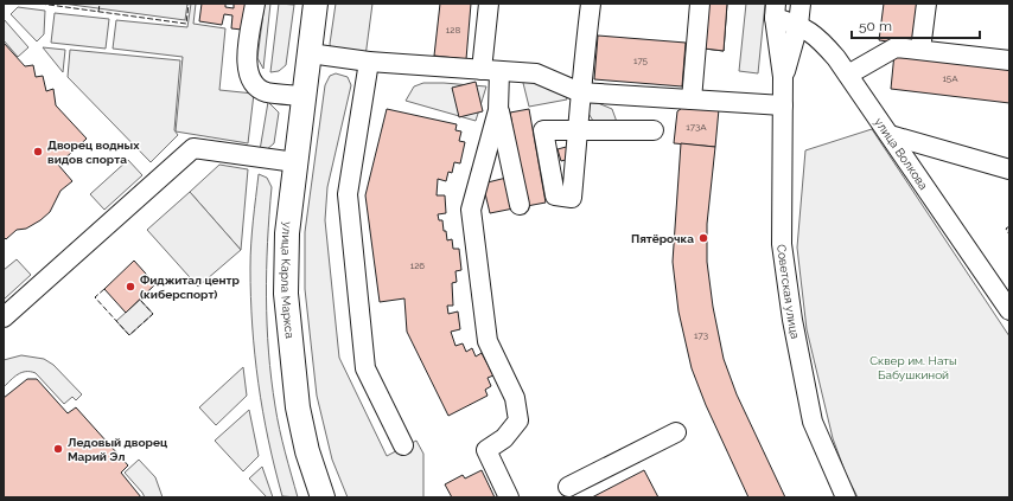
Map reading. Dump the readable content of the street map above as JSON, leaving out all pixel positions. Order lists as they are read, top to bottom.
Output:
{
  "streets": {
    "main road": ["улица Карла Маркса"],
    "street": ["улица Волкова", "Советская улица"]
  },
  "crossings": [
    ["улица Волкова", "Советская улица"]
  ],
  "parks": ["Сквер им. Наты Бабушкиной"],
  "places": [
    "Дворец водных видов спорта",
    "Пятёрочка",
    "Фиджитал центр (киберспорт)",
    "Ледовый дворец Марий Эл"
  ],
  "house_numbers": [
    "128",
    "175",
    "15А",
    "173А",
    "126",
    "173"
  ],
  "scale_bar": "50 m"
}
